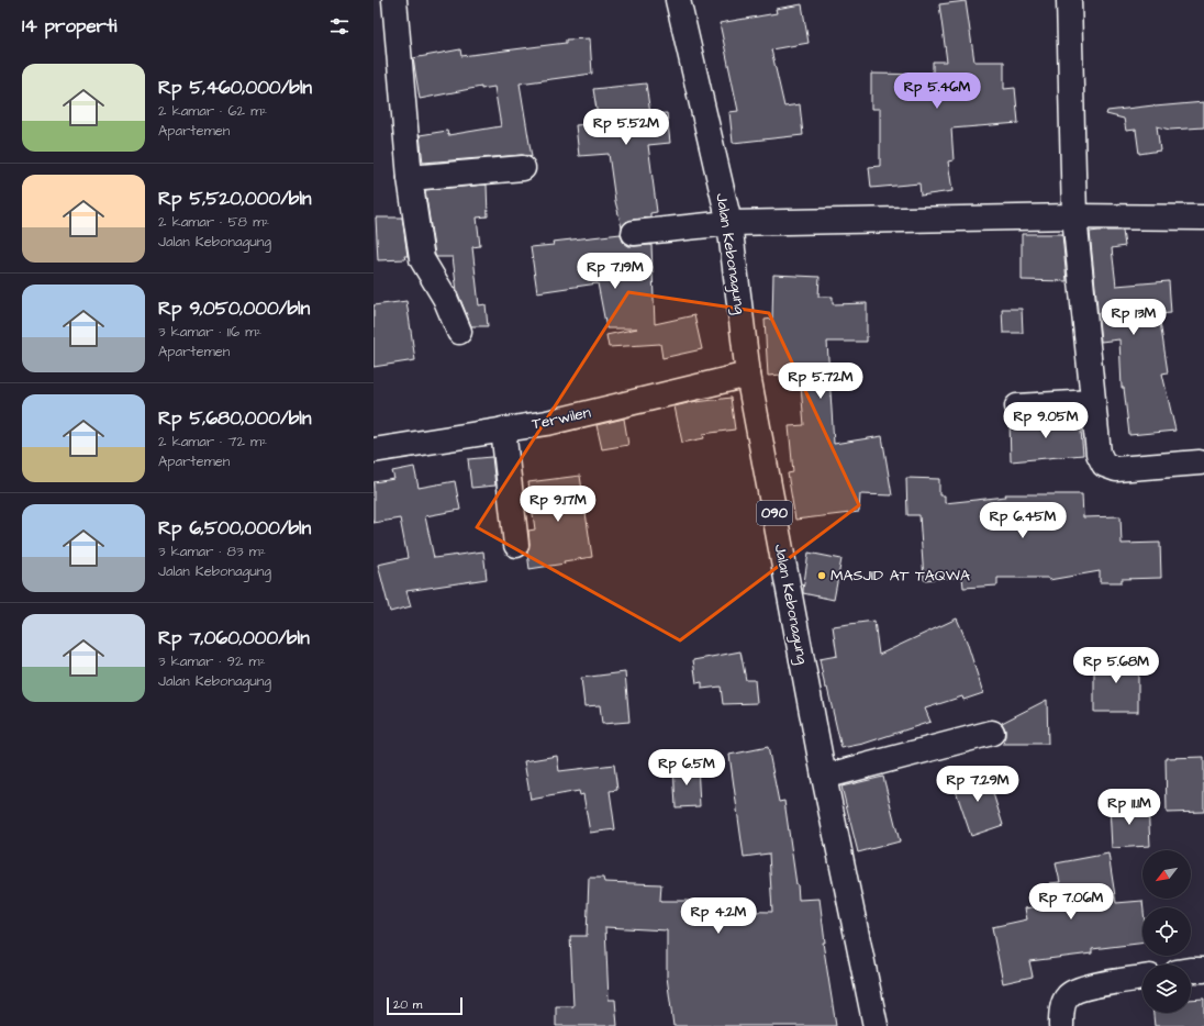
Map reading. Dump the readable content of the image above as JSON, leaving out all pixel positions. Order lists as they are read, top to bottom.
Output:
{
  "streets": {
    "street": ["Jalan Kebonagung", "Terwilen", "090"]
  },
  "crossings": [
    ["Jalan Kebonagung", "Terwilen"]
  ],
  "places": ["MASJID AT TAQWA"],
  "scale_bar": "20 m",
  "north": "bottom left",
  "page": {
    "heading": "14 properti",
    "list": [
      {
        "name": "Rp 5,460,000/bln",
        "note": "2 kamar · 62 m² · Apartemen"
      },
      {
        "name": "Rp 5,520,000/bln",
        "note": "2 kamar · 58 m² · Jalan Kebonagung"
      },
      {
        "name": "Rp 9,050,000/bln",
        "note": "3 kamar · 116 m² · Apartemen"
      },
      {
        "name": "Rp 5,680,000/bln",
        "note": "2 kamar · 72 m² · Apartemen"
      },
      {
        "name": "Rp 6,500,000/bln",
        "note": "3 kamar · 83 m² · Jalan Kebonagung"
      },
      {
        "name": "Rp 7,060,000/bln",
        "note": "3 kamar · 92 m² · Jalan Kebonagung"
      }
    ],
    "price": [
      "Rp 5.46M",
      "Rp 5.52M",
      "Rp 7.19M",
      "Rp 13M",
      "Rp 5.72M",
      "Rp 9.05M",
      "Rp 9.17M",
      "Rp 6.45M",
      "Rp 5.68M",
      "Rp 6.5M",
      "Rp 7.29M",
      "Rp 11.1M",
      "Rp 7.06M",
      "Rp 4.2M"
    ],
    "scale": "20 m"
  }
}
